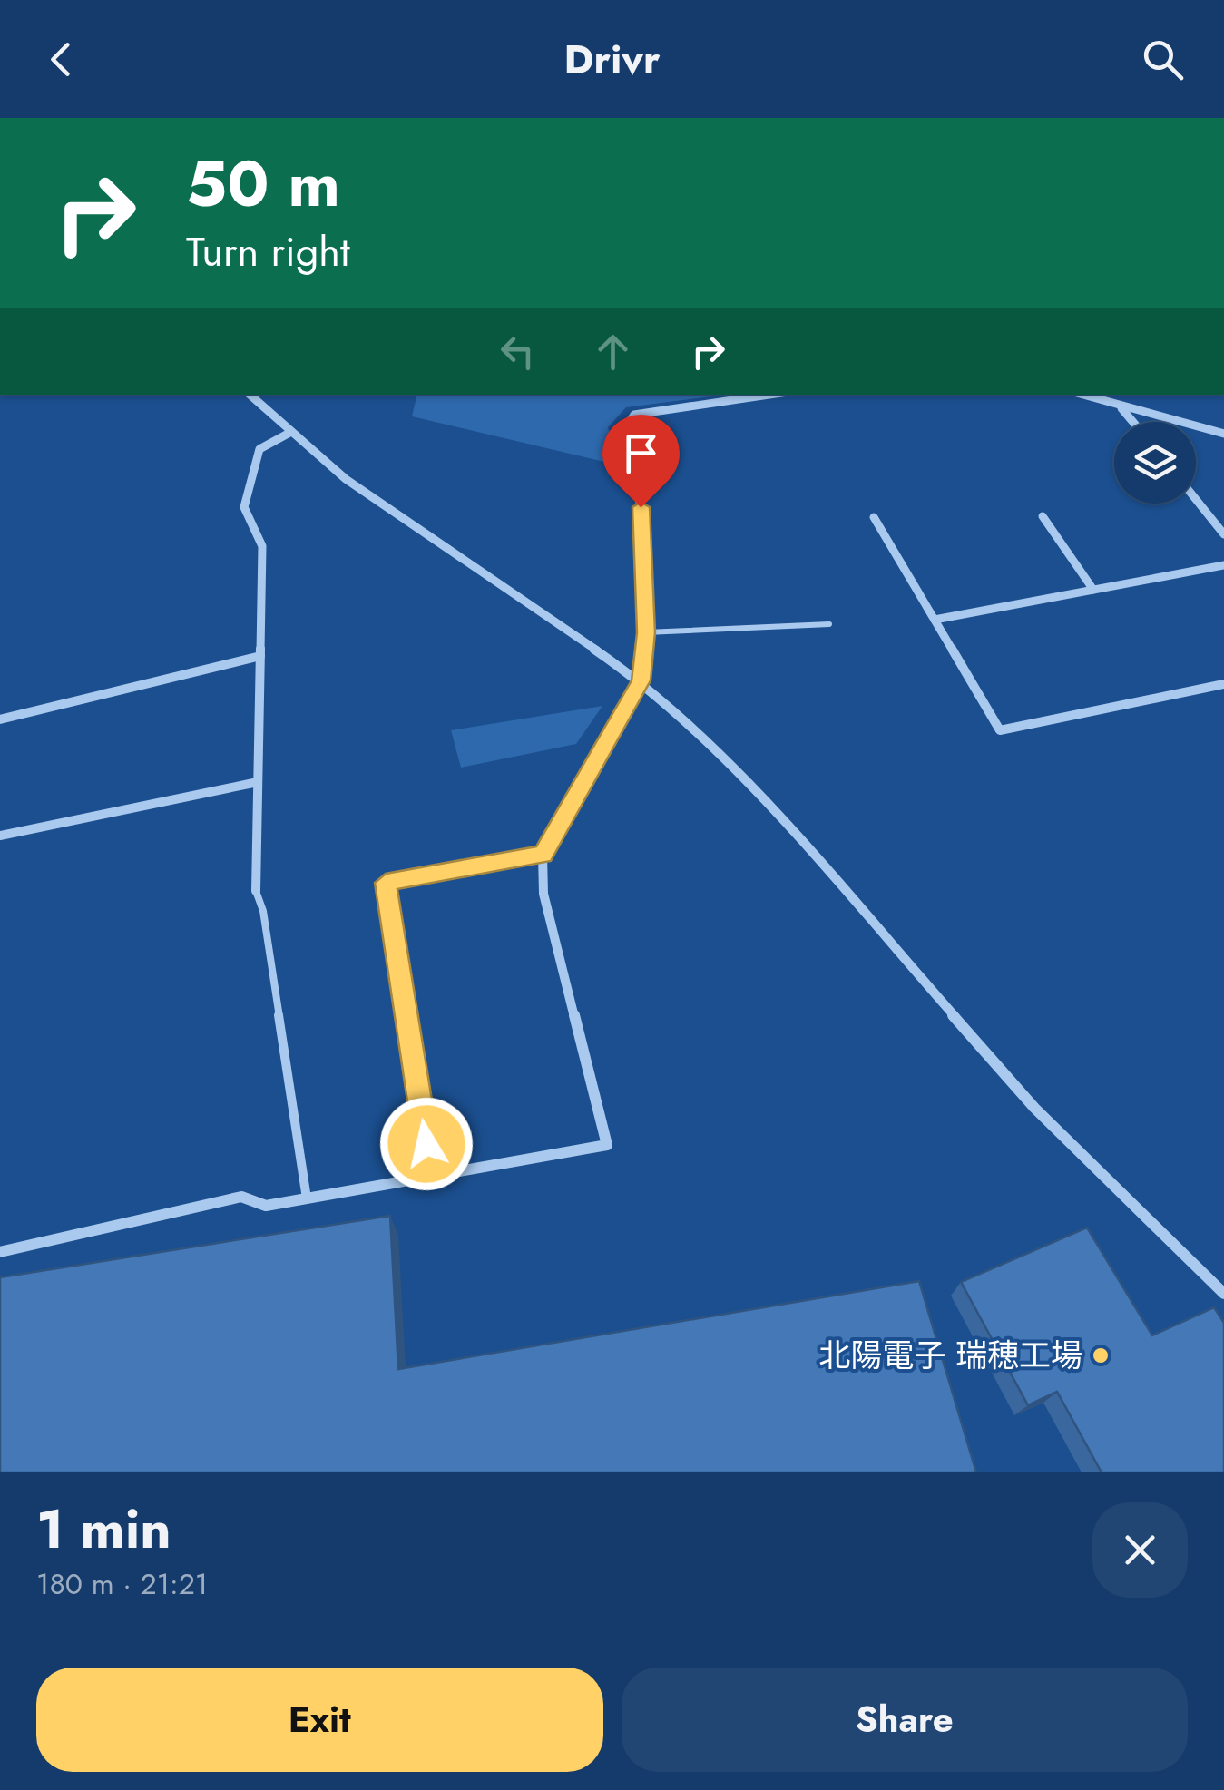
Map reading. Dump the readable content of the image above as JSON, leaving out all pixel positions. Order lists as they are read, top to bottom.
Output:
{
  "places": ["北陽電子 瑞穂工場"],
  "page": {
    "header": "Drivr",
    "turn": ["50 m", "Turn right"],
    "heading": ["1 min", "180 m · 21:21"],
    "buttons": ["Exit", "Share"]
  }
}
